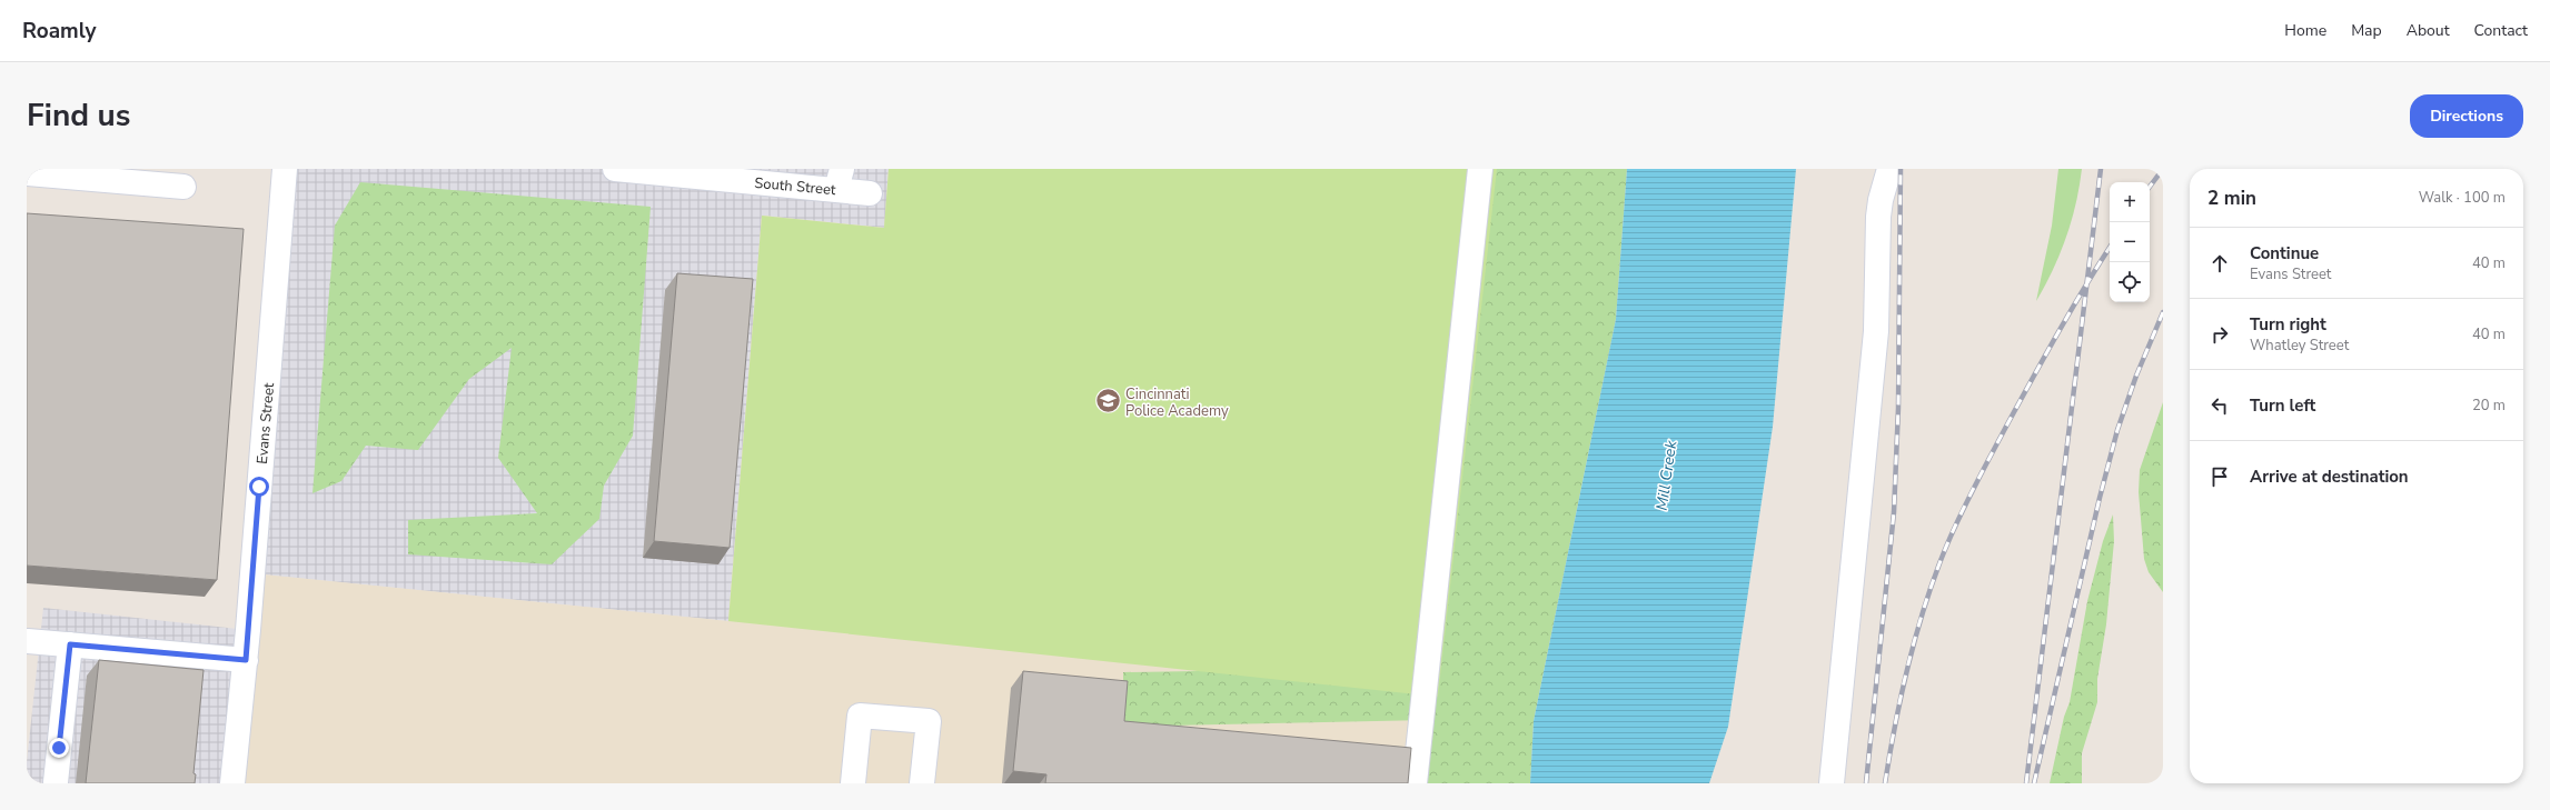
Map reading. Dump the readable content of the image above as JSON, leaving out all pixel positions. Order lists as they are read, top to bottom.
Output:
{
  "streets": {
    "street": ["South Street", "Evans Street"]
  },
  "water": ["Mill Creek"],
  "places": {
    "school or university": ["Cincinnati Police Academy"]
  },
  "page": {
    "header": "Roamly",
    "nav": [
      "Home",
      "Map",
      "About",
      "Contact"
    ],
    "title": "Find us",
    "buttons": "Directions",
    "heading": ["2 min", "Walk · 100 m"],
    "map_buttons": ["+", "−"],
    "list": [
      ["Continue", "Evans Street", "40 m"],
      ["Turn right", "Whatley Street", "40 m"],
      ["Turn left", "20 m"],
      "Arrive at destination"
    ]
  }
}
